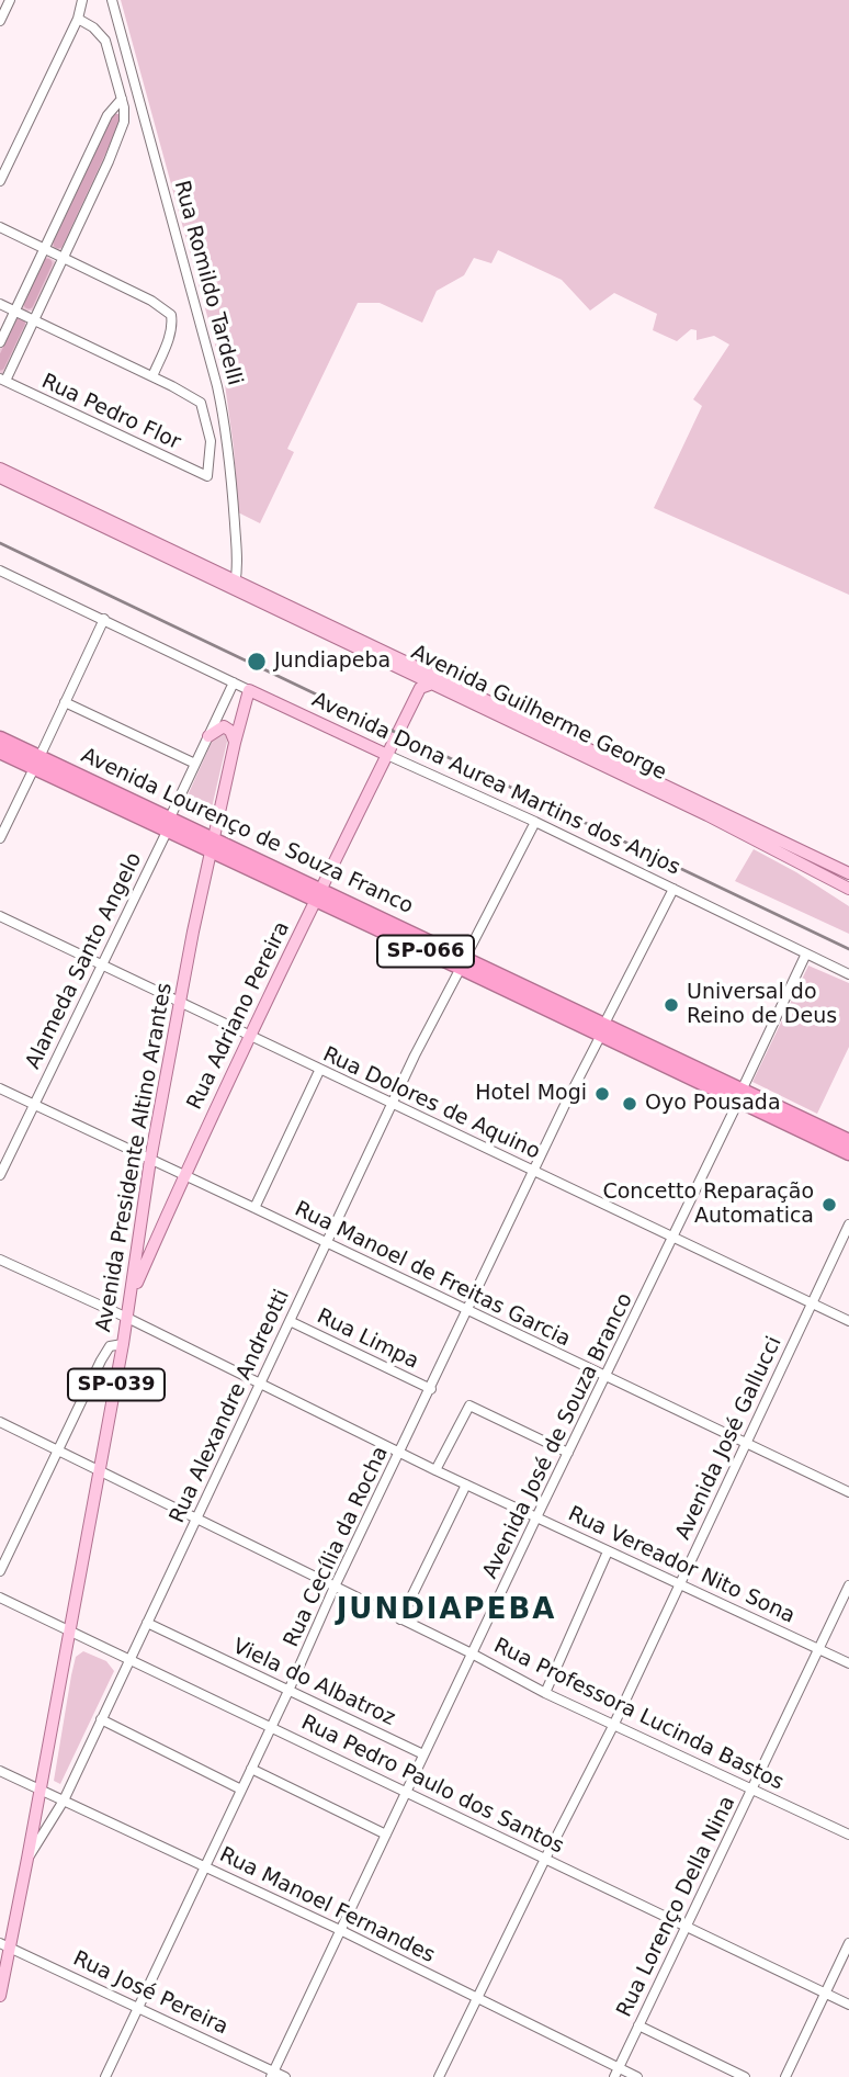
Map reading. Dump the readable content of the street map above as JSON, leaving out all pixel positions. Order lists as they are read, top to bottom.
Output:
{
  "streets": {
    "highway": ["Avenida Lourenço de Souza Franco", "SP-066"],
    "main road": [
      "Avenida Guilherme George",
      "Avenida Dona Aurea Martins dos Anjos",
      "Rua Adriano Pereira",
      "Avenida Presidente Altino Arantes",
      "SP-039"
    ],
    "street": [
      "Rua Romildo Tardelli",
      "Rua Pedro Flor",
      "Alameda Santo Angelo",
      "Rua Dolores de Aquino",
      "Rua Manoel de Freitas Garcia",
      "Rua Limpa",
      "Rua Alexandre Andreotti",
      "Avenida José de Souza Branco",
      "Avenida José Gallucci",
      "Rua Cecília da Rocha",
      "Rua Vereador Nito Sona",
      "Viela do Albatroz",
      "Rua Professora Lucinda Bastos",
      "Rua Pedro Paulo dos Santos",
      "Rua Manoel Fernandes",
      "Rua Lorenço Della Nina",
      "Rua José Pereira"
    ]
  },
  "crossings": [
    ["Rua Romildo Tardelli", "Avenida Guilherme George"],
    ["Avenida Dona Aurea Martins dos Anjos", "Alameda Santo Angelo"],
    ["Avenida Dona Aurea Martins dos Anjos", "Rua Adriano Pereira"],
    ["Avenida Dona Aurea Martins dos Anjos", "Avenida Presidente Altino Arantes"],
    ["Avenida Dona Aurea Martins dos Anjos", "Rua Alexandre Andreotti"],
    ["Avenida Dona Aurea Martins dos Anjos", "Avenida José de Souza Branco"],
    ["Avenida Dona Aurea Martins dos Anjos", "Rua Cecília da Rocha"],
    ["Avenida Lourenço de Souza Franco", "Alameda Santo Angelo"],
    ["Avenida Lourenço de Souza Franco", "Rua Adriano Pereira"],
    ["Avenida Lourenço de Souza Franco", "Avenida Presidente Altino Arantes"],
    ["Avenida Lourenço de Souza Franco", "Rua Alexandre Andreotti"],
    ["Avenida Lourenço de Souza Franco", "Avenida José de Souza Branco"],
    ["Avenida Lourenço de Souza Franco", "Rua Cecília da Rocha"],
    ["Alameda Santo Angelo", "Rua Dolores de Aquino"],
    ["Alameda Santo Angelo", "Rua Manoel de Freitas Garcia"],
    ["Rua Adriano Pereira", "Rua Dolores de Aquino"],
    ["Rua Adriano Pereira", "Avenida Presidente Altino Arantes"],
    ["Rua Adriano Pereira", "Rua Manoel de Freitas Garcia"],
    ["Rua Dolores de Aquino", "Avenida Presidente Altino Arantes"],
    ["Rua Dolores de Aquino", "Rua Alexandre Andreotti"],
    ["Rua Dolores de Aquino", "Avenida José de Souza Branco"],
    ["Rua Dolores de Aquino", "Avenida José Gallucci"],
    ["Rua Dolores de Aquino", "Rua Cecília da Rocha"],
    ["Avenida Presidente Altino Arantes", "Rua Manoel de Freitas Garcia"],
    ["Avenida Presidente Altino Arantes", "Rua Alexandre Andreotti"],
    ["Avenida Presidente Altino Arantes", "Rua Vereador Nito Sona"],
    ["Avenida Presidente Altino Arantes", "Rua Professora Lucinda Bastos"],
    ["Avenida Presidente Altino Arantes", "Rua Pedro Paulo dos Santos"],
    ["Avenida Presidente Altino Arantes", "Rua Manoel Fernandes"],
    ["Avenida Presidente Altino Arantes", "Rua José Pereira"],
    ["Rua Manoel de Freitas Garcia", "Rua Alexandre Andreotti"],
    ["Rua Manoel de Freitas Garcia", "Avenida José de Souza Branco"],
    ["Rua Manoel de Freitas Garcia", "Avenida José Gallucci"],
    ["Rua Manoel de Freitas Garcia", "Rua Cecília da Rocha"],
    ["Rua Limpa", "Rua Alexandre Andreotti"],
    ["Rua Limpa", "Rua Cecília da Rocha"],
    ["Rua Alexandre Andreotti", "Rua Vereador Nito Sona"],
    ["Rua Alexandre Andreotti", "Viela do Albatroz"],
    ["Rua Alexandre Andreotti", "Rua Professora Lucinda Bastos"],
    ["Rua Alexandre Andreotti", "Rua Pedro Paulo dos Santos"],
    ["Rua Alexandre Andreotti", "Rua Manoel Fernandes"],
    ["Avenida José de Souza Branco", "Rua Vereador Nito Sona"],
    ["Avenida José de Souza Branco", "Viela do Albatroz"],
    ["Avenida José de Souza Branco", "Rua Professora Lucinda Bastos"],
    ["Avenida José de Souza Branco", "Rua Pedro Paulo dos Santos"],
    ["Avenida José de Souza Branco", "Rua Manoel Fernandes"],
    ["Avenida José de Souza Branco", "Rua José Pereira"],
    ["Avenida José Gallucci", "Rua Vereador Nito Sona"],
    ["Avenida José Gallucci", "Rua Professora Lucinda Bastos"],
    ["Avenida José Gallucci", "Rua Pedro Paulo dos Santos"],
    ["Avenida José Gallucci", "Rua Manoel Fernandes"],
    ["Rua Cecília da Rocha", "Rua Vereador Nito Sona"],
    ["Rua Cecília da Rocha", "Viela do Albatroz"],
    ["Rua Cecília da Rocha", "Rua Professora Lucinda Bastos"],
    ["Rua Cecília da Rocha", "Rua Pedro Paulo dos Santos"],
    ["Rua Cecília da Rocha", "Rua Manoel Fernandes"],
    ["Rua Cecília da Rocha", "Rua José Pereira"],
    ["Rua Vereador Nito Sona", "Rua Lorenço Della Nina"],
    ["Rua Professora Lucinda Bastos", "Rua Lorenço Della Nina"],
    ["Rua Pedro Paulo dos Santos", "Rua Lorenço Della Nina"],
    ["Rua Manoel Fernandes", "Rua Lorenço Della Nina"]
  ],
  "districts": ["JUNDIAPEBA"],
  "places": [
    "Jundiapeba",
    "Universal do Reino de Deus",
    "Hotel Mogi",
    "Oyo Pousada",
    "Concetto Reparação Automatica"
  ]
}
